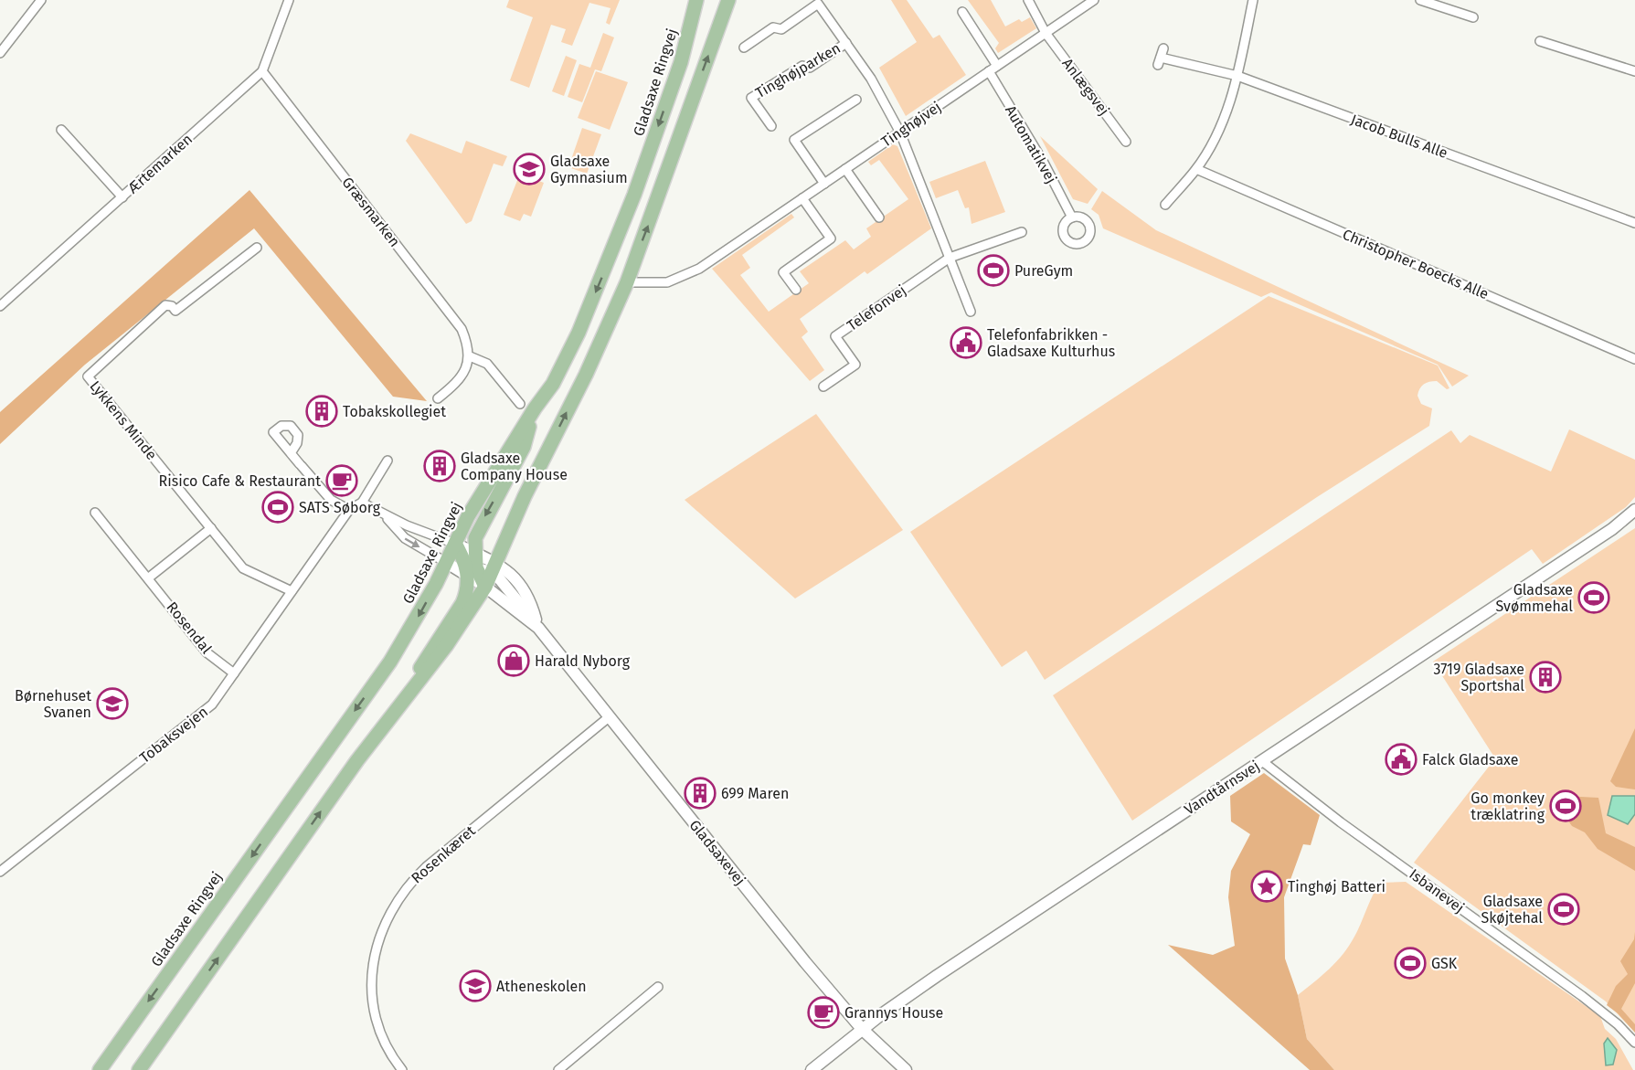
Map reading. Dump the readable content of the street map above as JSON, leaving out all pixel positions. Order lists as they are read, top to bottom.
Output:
{
  "streets": {
    "main road": ["Gladsaxe Ringvej"],
    "street": [
      "Tinghøjparken",
      "Anlægsvej",
      "Tinghøjvej",
      "Jacob Bulls Alle",
      "Automatikvej",
      "Ærtemarken",
      "Græsmarken",
      "Christopher Boecks Alle",
      "Telefonvej",
      "Lykkens Minde",
      "Rosendal",
      "Tobaksvejen",
      "Vandtårnsvej",
      "Gladsaxevej",
      "Rosenkæret",
      "Isbanevej"
    ]
  },
  "crossings": [
    ["Tinghøjparken", "Tinghøjvej"],
    ["Gladsaxe Ringvej", "Gladsaxevej"],
    ["Anlægsvej", "Tinghøjvej"],
    ["Tinghøjvej", "Automatikvej"],
    ["Ærtemarken", "Græsmarken"],
    ["Lykkens Minde", "Tobaksvejen"],
    ["Rosendal", "Tobaksvejen"],
    ["Vandtårnsvej", "Gladsaxevej"],
    ["Vandtårnsvej", "Isbanevej"],
    ["Gladsaxevej", "Rosenkæret"]
  ],
  "places": {
    "school or university": ["Gladsaxe Gymnasium", "Børnehuset Svanen", "Atheneskolen"],
    "sports": [
      "PureGym",
      "SATS Søborg",
      "Gladsaxe Svømmehal",
      "Go monkey træklatring",
      "Gladsaxe Skøjtehal",
      "GSK"
    ],
    "public building": ["Telefonfabrikken - Gladsaxe Kulturhus", "Falck Gladsaxe"],
    "building": [
      "Tobakskollegiet",
      "Gladsaxe Company House",
      "3719 Gladsaxe Sportshal",
      "699 Maren"
    ],
    "cafe": ["Risico Cafe & Restaurant", "Grannys House"],
    "shop": ["Harald Nyborg"],
    "place": ["Tinghøj Batteri"]
  }
}
